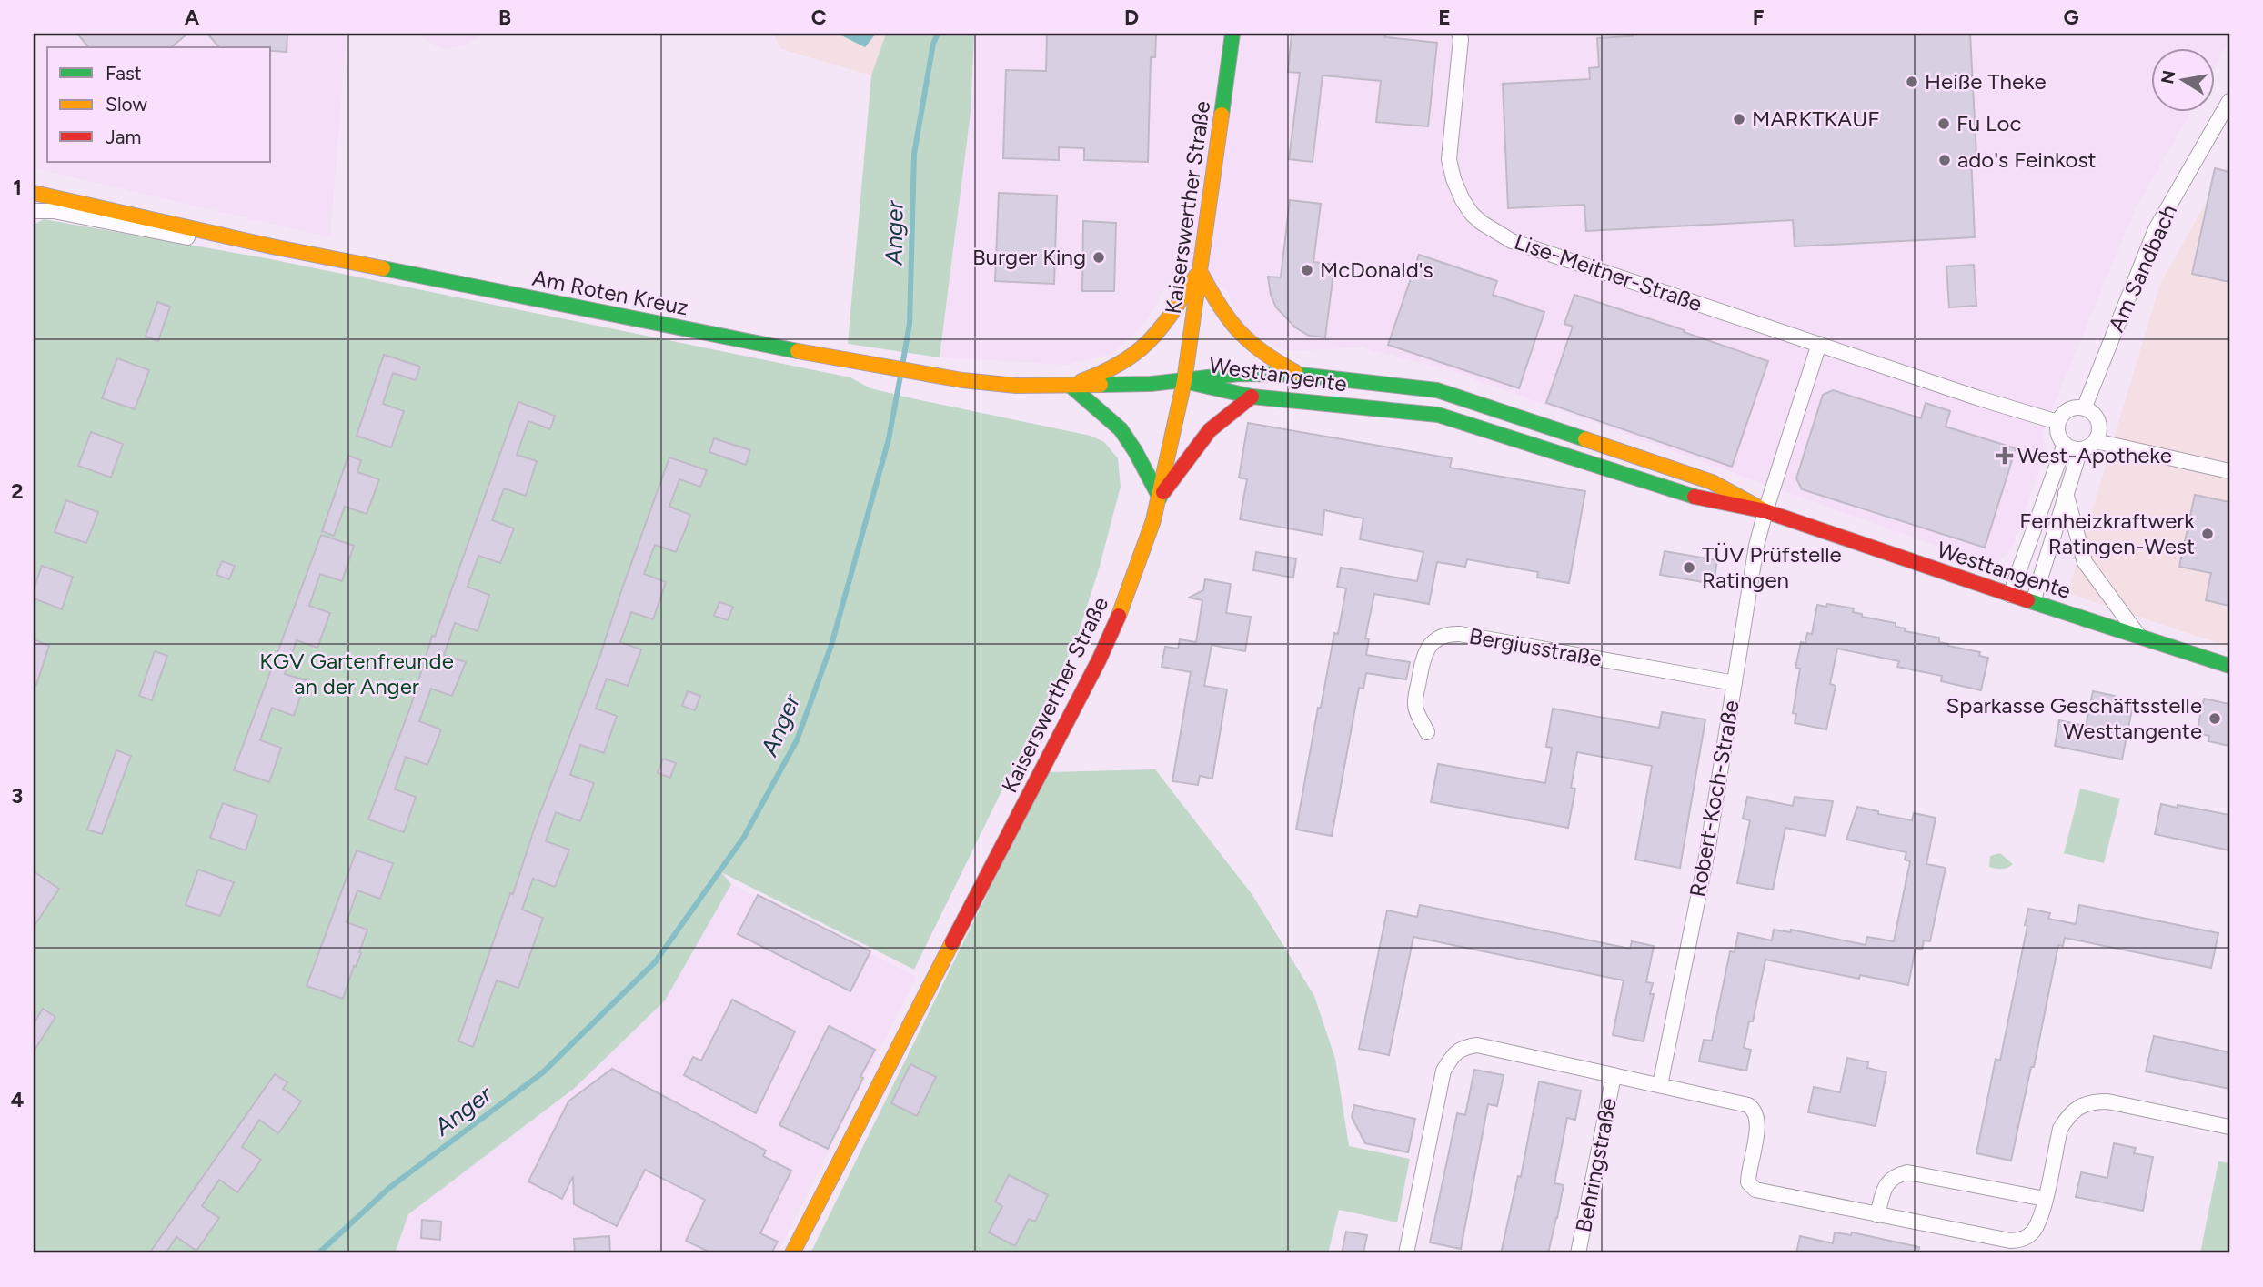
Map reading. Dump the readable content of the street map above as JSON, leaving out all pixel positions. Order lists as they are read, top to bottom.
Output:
{
  "streets": {
    "street": [
      "Kaiserswerther Straße",
      "Am Sandbach",
      "Lise-Meitner-Straße",
      "Am Roten Kreuz",
      "Westtangente",
      "Bergiusstraße",
      "Robert-Koch-Straße",
      "Behringstraße"
    ]
  },
  "crossings": [
    ["Kaiserswerther Straße", "Am Roten Kreuz"],
    ["Kaiserswerther Straße", "Westtangente"],
    ["Am Sandbach", "Lise-Meitner-Straße"],
    ["Am Roten Kreuz", "Westtangente"],
    ["Westtangente", "Robert-Koch-Straße"],
    ["Bergiusstraße", "Robert-Koch-Straße"]
  ],
  "water": ["Anger"],
  "parks": ["KGV Gartenfreunde an der Anger"],
  "places": {
    "other": [
      "Heiße Theke",
      "MARKTKAUF",
      "Fu Loc",
      "ado's Feinkost",
      "Burger King",
      "McDonald's",
      "Fernheizkraftwerk Ratingen-West",
      "TÜV Prüfstelle Ratingen",
      "Sparkasse Geschäftsstelle Westtangente"
    ],
    "health": ["West-Apotheke"]
  },
  "legend": ["Fast", "Slow", "Jam"],
  "north": "left",
  "grid": {
    "columns": [
      "A",
      "B",
      "C",
      "D",
      "E",
      "F",
      "G"
    ],
    "rows": [
      "1",
      "2",
      "3",
      "4"
    ]
  }
}
